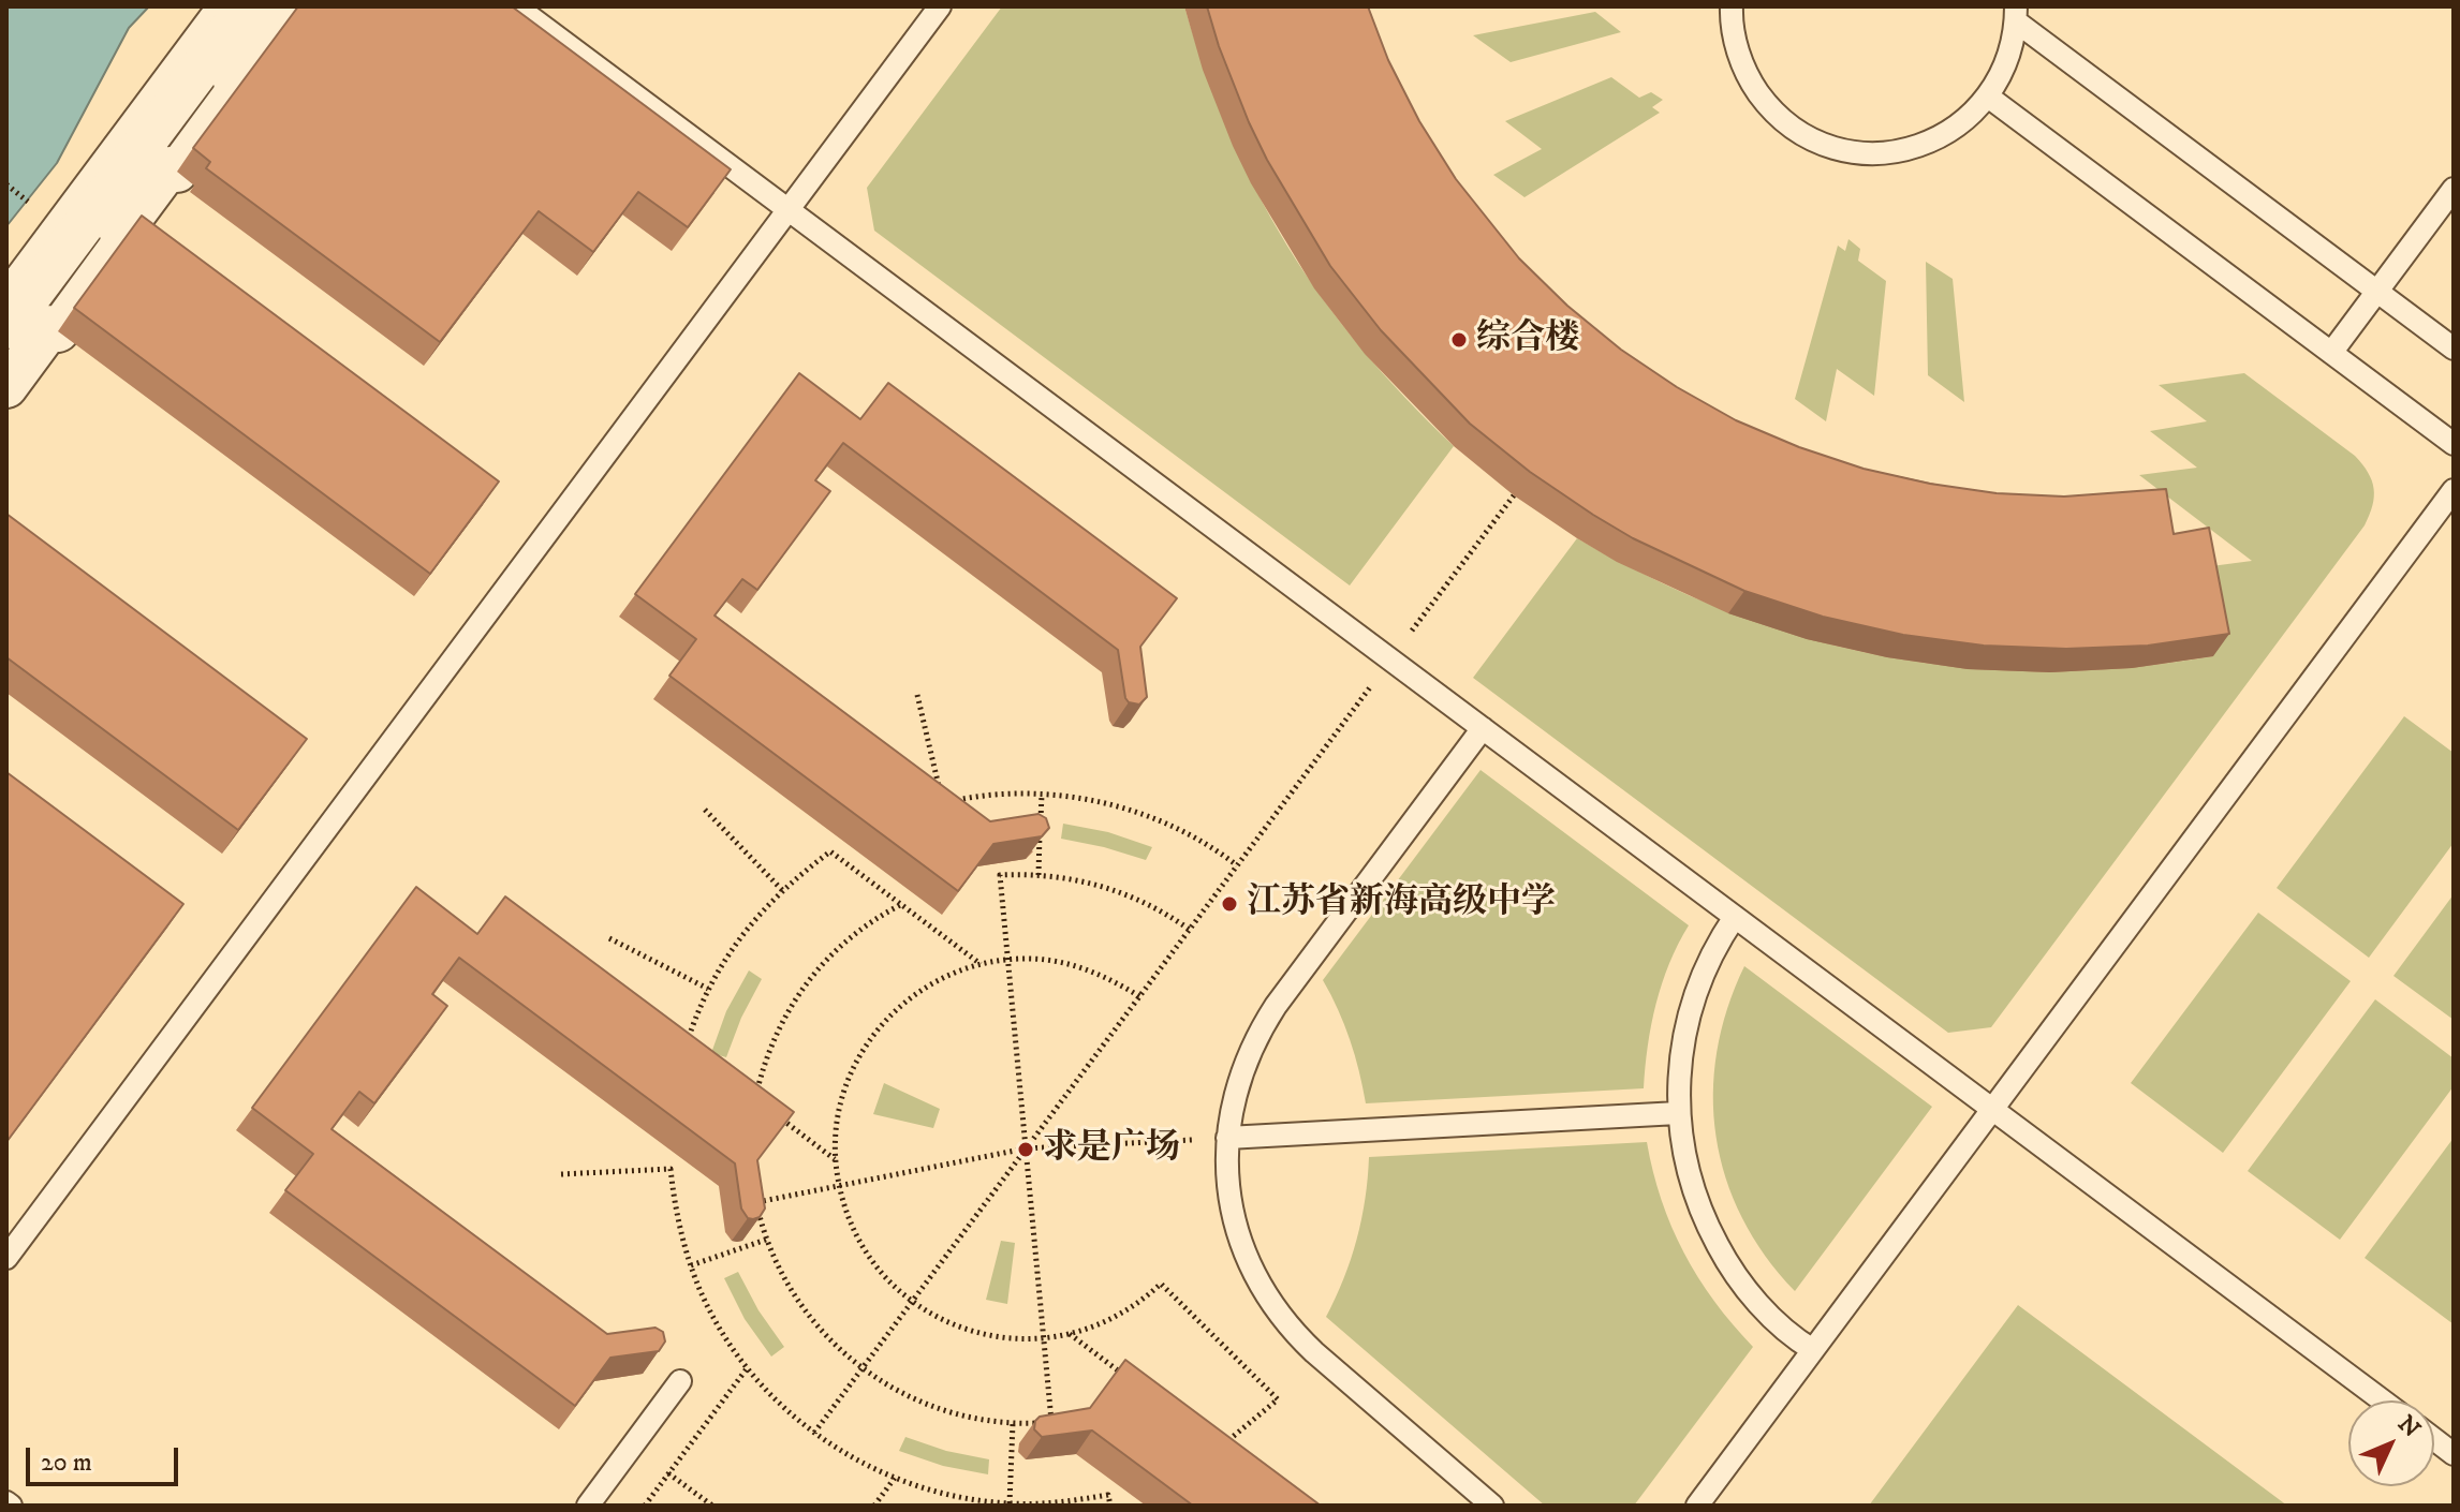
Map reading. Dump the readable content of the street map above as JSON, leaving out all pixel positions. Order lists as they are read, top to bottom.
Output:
{
  "places": ["综合楼", "江苏省新海高级中学", "求是广场"],
  "scale_bar": "20 m",
  "north": "top right"
}
